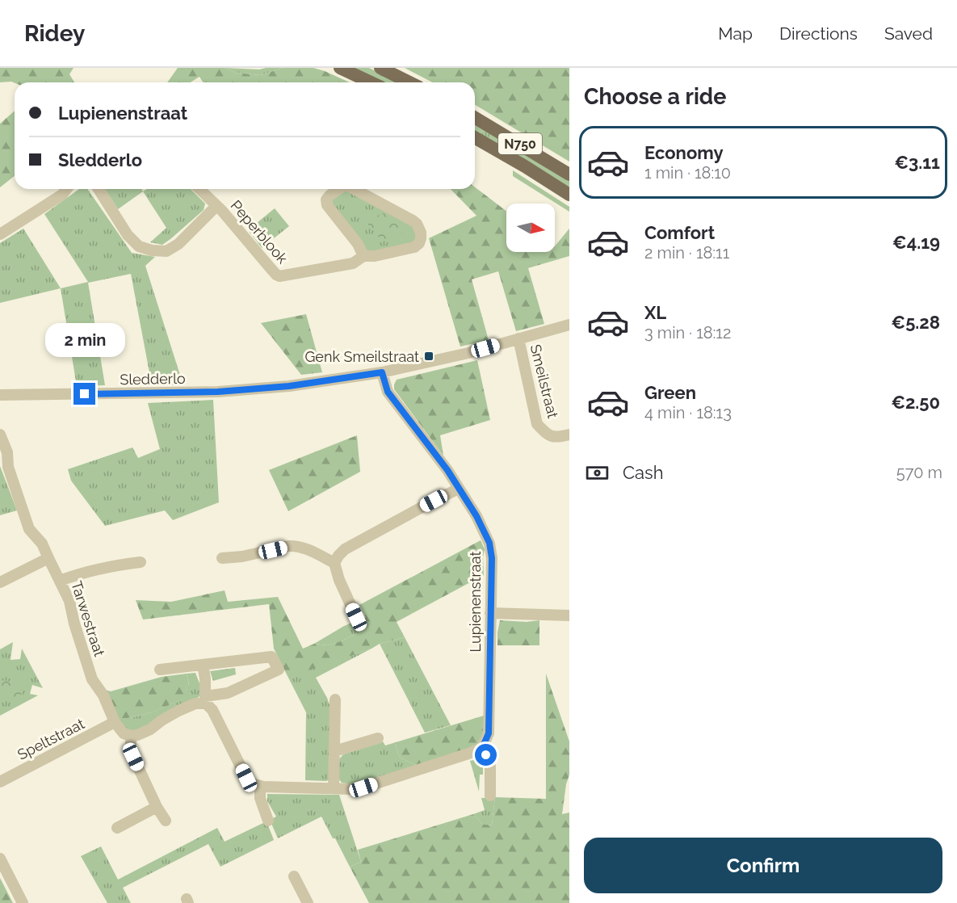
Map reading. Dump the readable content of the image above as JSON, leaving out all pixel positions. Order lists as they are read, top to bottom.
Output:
{
  "streets": {
    "main road": ["N750"],
    "street": [
      "Peperblook",
      "Sledderlo",
      "Smeilstraat",
      "Lupienenstraat",
      "Tarwestraat",
      "Speltstraat"
    ]
  },
  "crossings": [
    ["Sledderlo", "Smeilstraat"],
    ["Sledderlo", "Lupienenstraat"],
    ["Tarwestraat", "Speltstraat"]
  ],
  "places": {
    "transit": ["Genk Smeilstraat"]
  },
  "north": "right",
  "page": {
    "header": "Ridey",
    "nav": ["Map", "Directions", "Saved"],
    "heading": "Choose a ride",
    "banner": ["Lupienenstraat", "Sledderlo"],
    "list": [
      {
        "name": "Economy",
        "note": "1 min · 18:10",
        "value": "€3.11"
      },
      {
        "name": "Comfort",
        "note": "2 min · 18:11",
        "value": "€4.19"
      },
      {
        "name": "XL",
        "note": "3 min · 18:12",
        "value": "€5.28"
      },
      {
        "name": "Green",
        "note": "4 min · 18:13",
        "value": "€2.50"
      }
    ],
    "bubble": "2 min",
    "pay": ["Cash", "570 m"],
    "buttons": "Confirm"
  }
}
